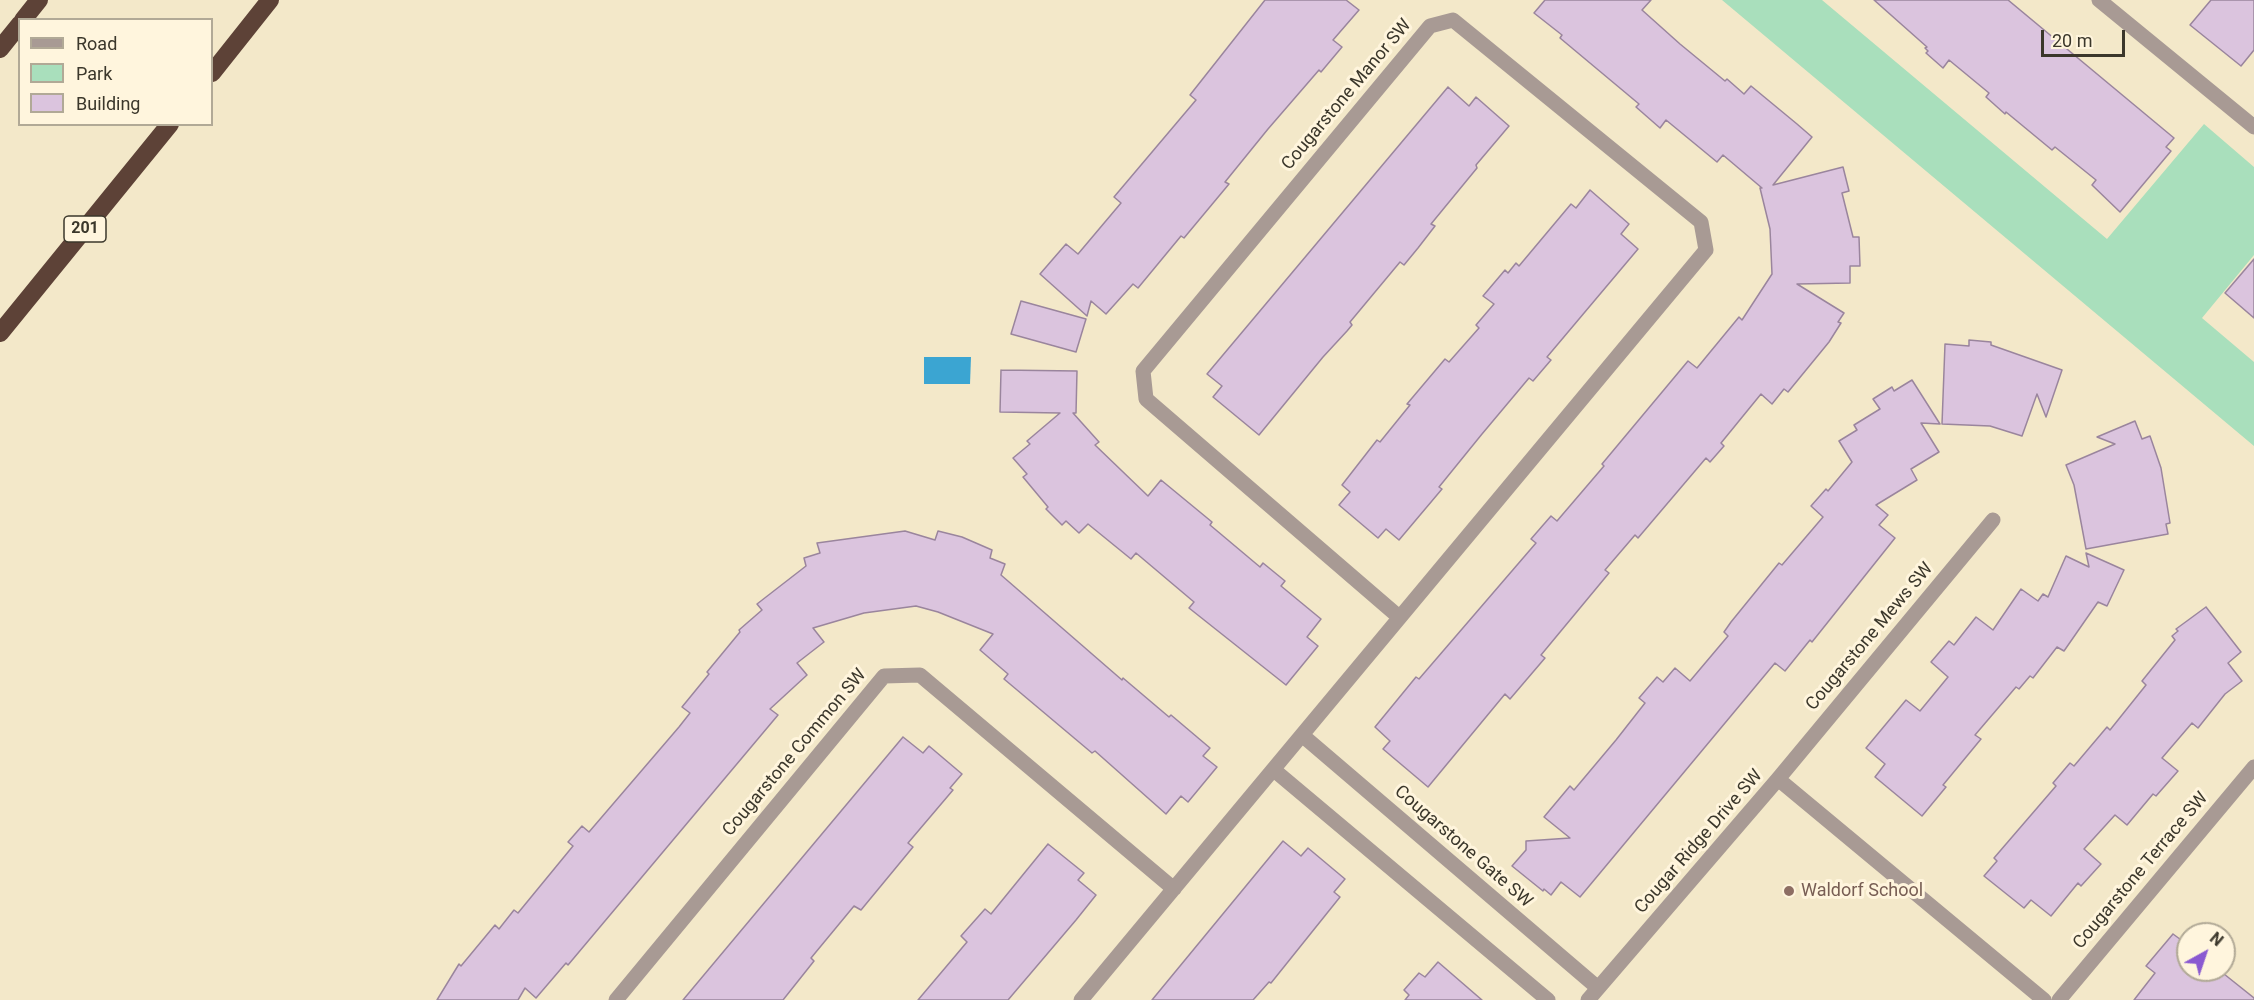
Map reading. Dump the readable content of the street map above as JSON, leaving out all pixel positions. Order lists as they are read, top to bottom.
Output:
{
  "streets": {
    "highway": ["201"],
    "street": [
      "Cougarstone Manor SW",
      "Cougarstone Mews SW",
      "Cougarstone Common SW",
      "Cougar Ridge Drive SW",
      "Cougarstone Gate SW",
      "Cougarstone Terrace SW"
    ]
  },
  "crossings": [
    ["Cougarstone Manor SW", "Cougarstone Gate SW"],
    ["Cougarstone Mews SW", "Cougar Ridge Drive SW"],
    ["Cougar Ridge Drive SW", "Cougarstone Gate SW"]
  ],
  "places": ["Waldorf School"],
  "legend": ["Road", "Park", "Building"],
  "scale_bar": "20 m",
  "north": "top right"
}
